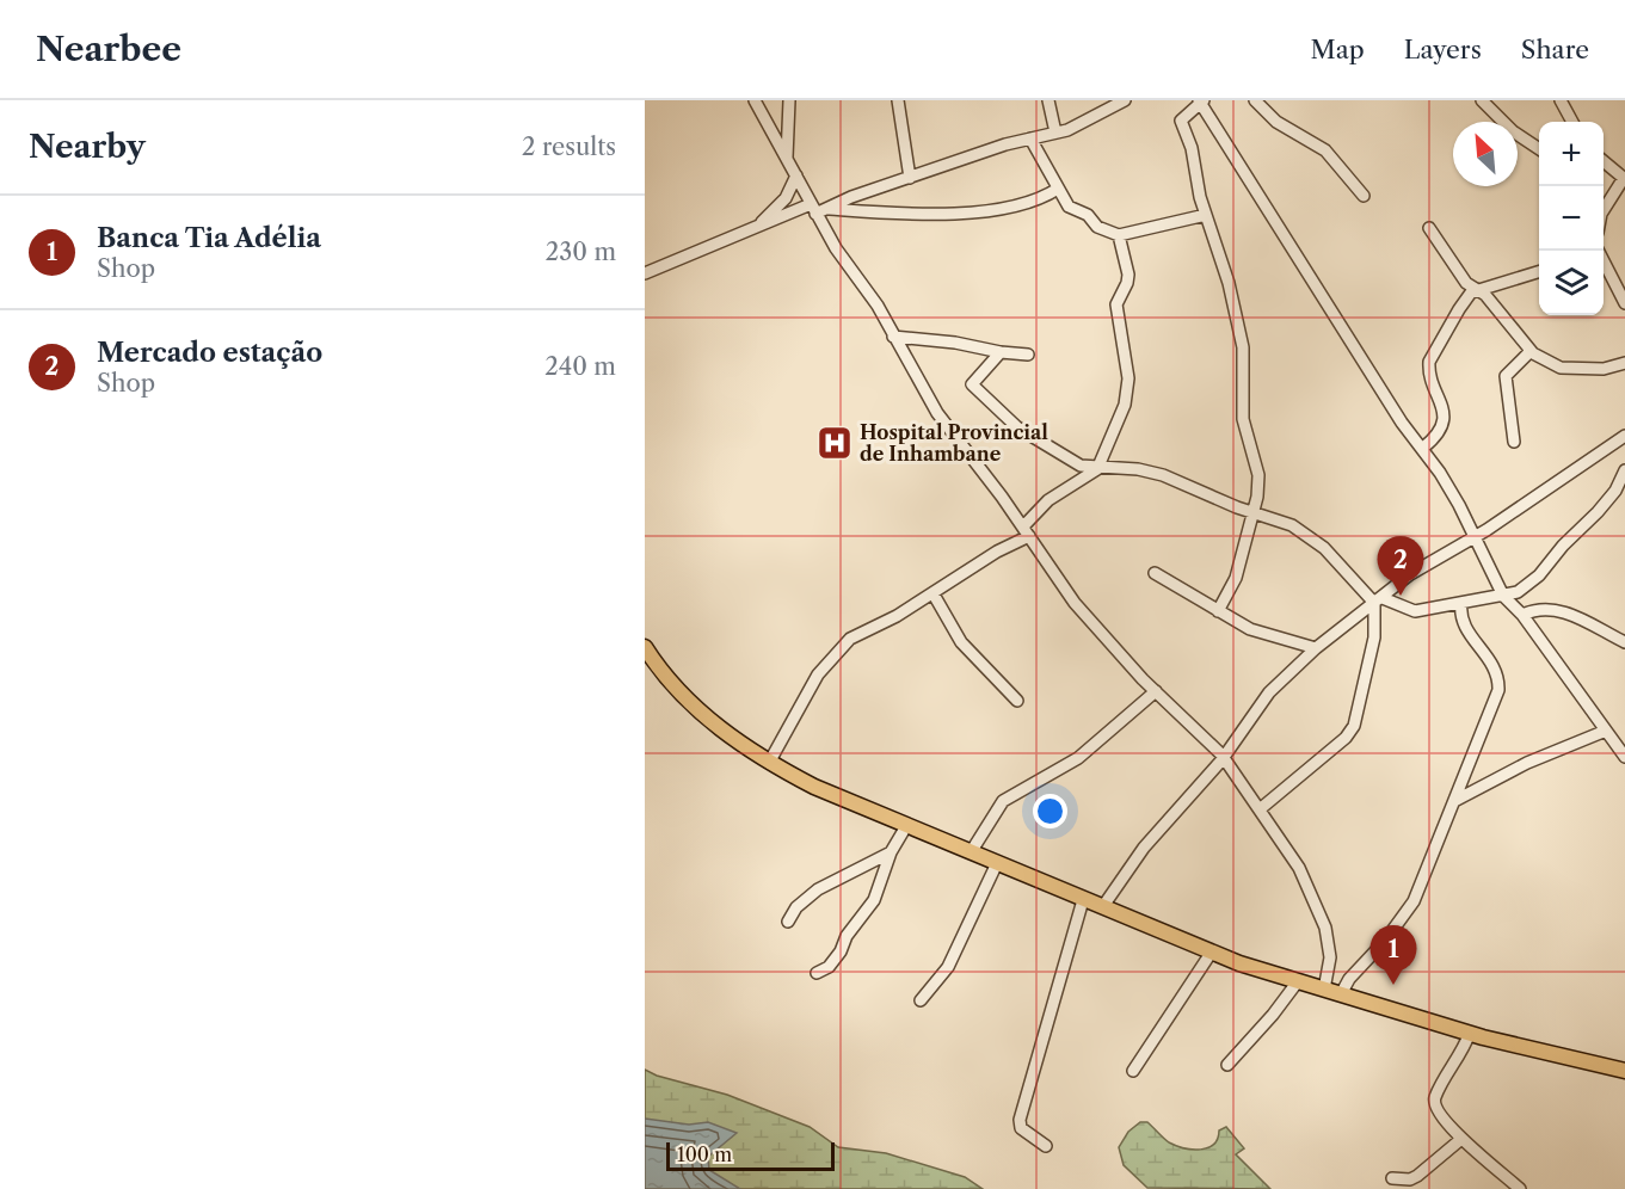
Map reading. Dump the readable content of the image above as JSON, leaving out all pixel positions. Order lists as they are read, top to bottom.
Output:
{
  "places": {
    "hospital": ["Hospital Provincial de Inhambane"]
  },
  "scale_bar": "100 m",
  "north": "top left",
  "page": {
    "header": "Nearbee",
    "nav": ["Map", "Layers", "Share"],
    "heading": ["Nearby", "2 results"],
    "map_buttons": ["+", "−"],
    "list": [
      {
        "mark": "1",
        "name": "Banca Tia Adélia",
        "note": "Shop",
        "value": "230 m"
      },
      {
        "mark": "2",
        "name": "Mercado estação",
        "note": "Shop",
        "value": "240 m"
      }
    ],
    "pins": ["2", "1"],
    "scale": "100 m"
  }
}
